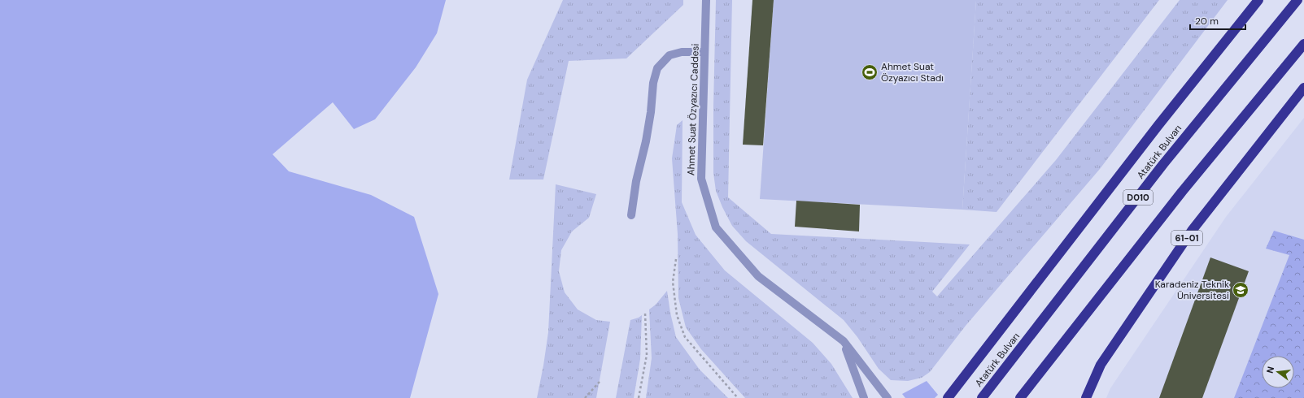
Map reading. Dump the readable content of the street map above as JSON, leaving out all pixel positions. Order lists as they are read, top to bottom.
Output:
{
  "streets": {
    "highway": ["Atatürk Bulvarı", "D010", "61-01"],
    "street": ["Ahmet Suat Özyazıcı Caddesi"]
  },
  "places": {
    "sports": ["Ahmet Suat Özyazıcı Stadı"],
    "school or university": ["Karadeniz Teknik Üniversitesi"]
  },
  "scale_bar": "20 m",
  "north": "left"
}
